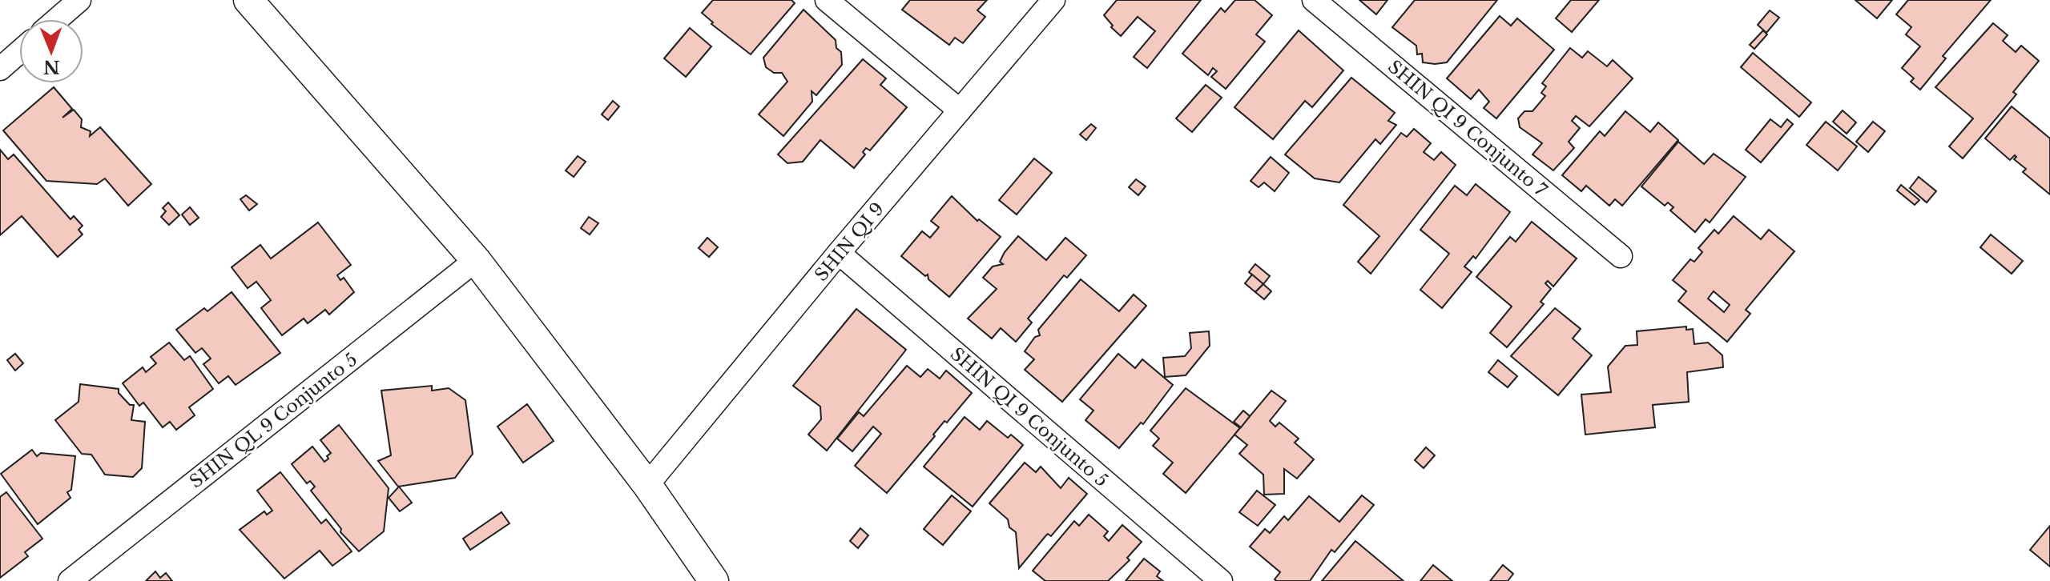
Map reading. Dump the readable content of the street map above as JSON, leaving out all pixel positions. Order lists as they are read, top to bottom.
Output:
{
  "streets": {
    "street": [
      "SHIN QI 9 Conjunto 7",
      "SHIN QI 9",
      "SHIN QI 9 Conjunto 5",
      "SHIN QL 9 Conjunto 5"
    ]
  },
  "crossings": [
    ["SHIN QI 9", "SHIN QI 9 Conjunto 5"]
  ],
  "north": "bottom"
}
